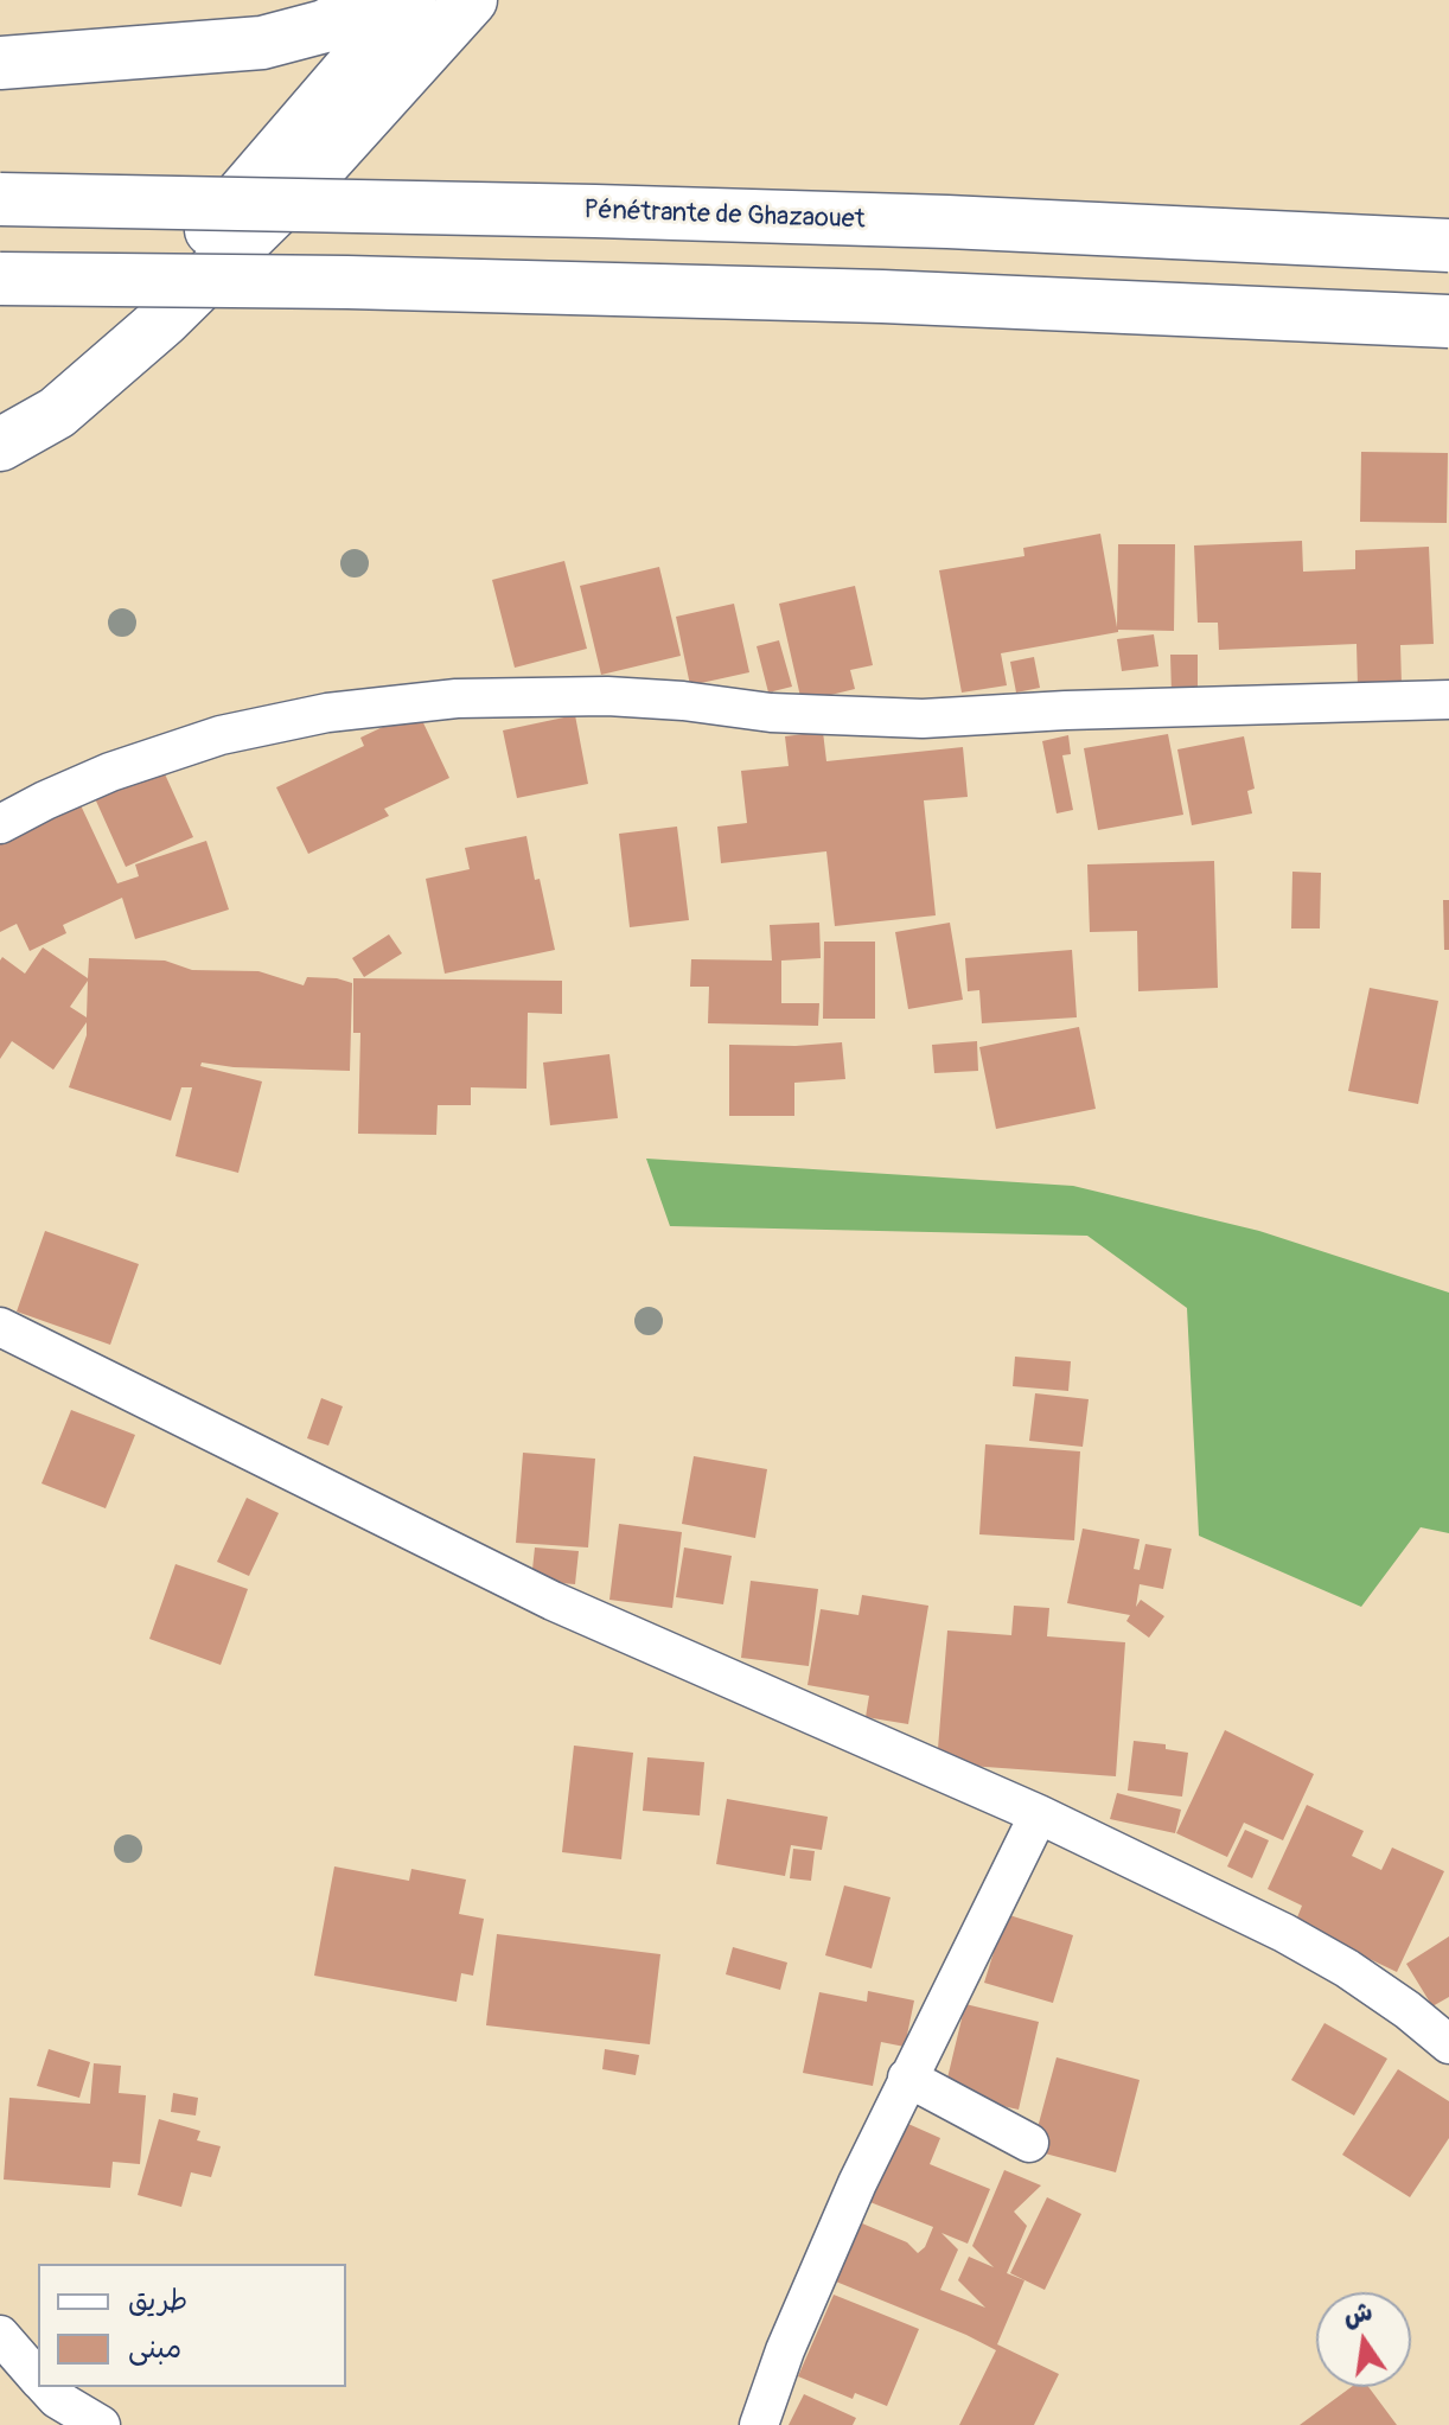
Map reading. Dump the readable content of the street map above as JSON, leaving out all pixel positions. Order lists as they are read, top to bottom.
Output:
{
  "streets": {
    "main road": ["Pénétrante de Ghazaouet"]
  },
  "legend": ["طريق", "مبنى"],
  "north": "top"
}
